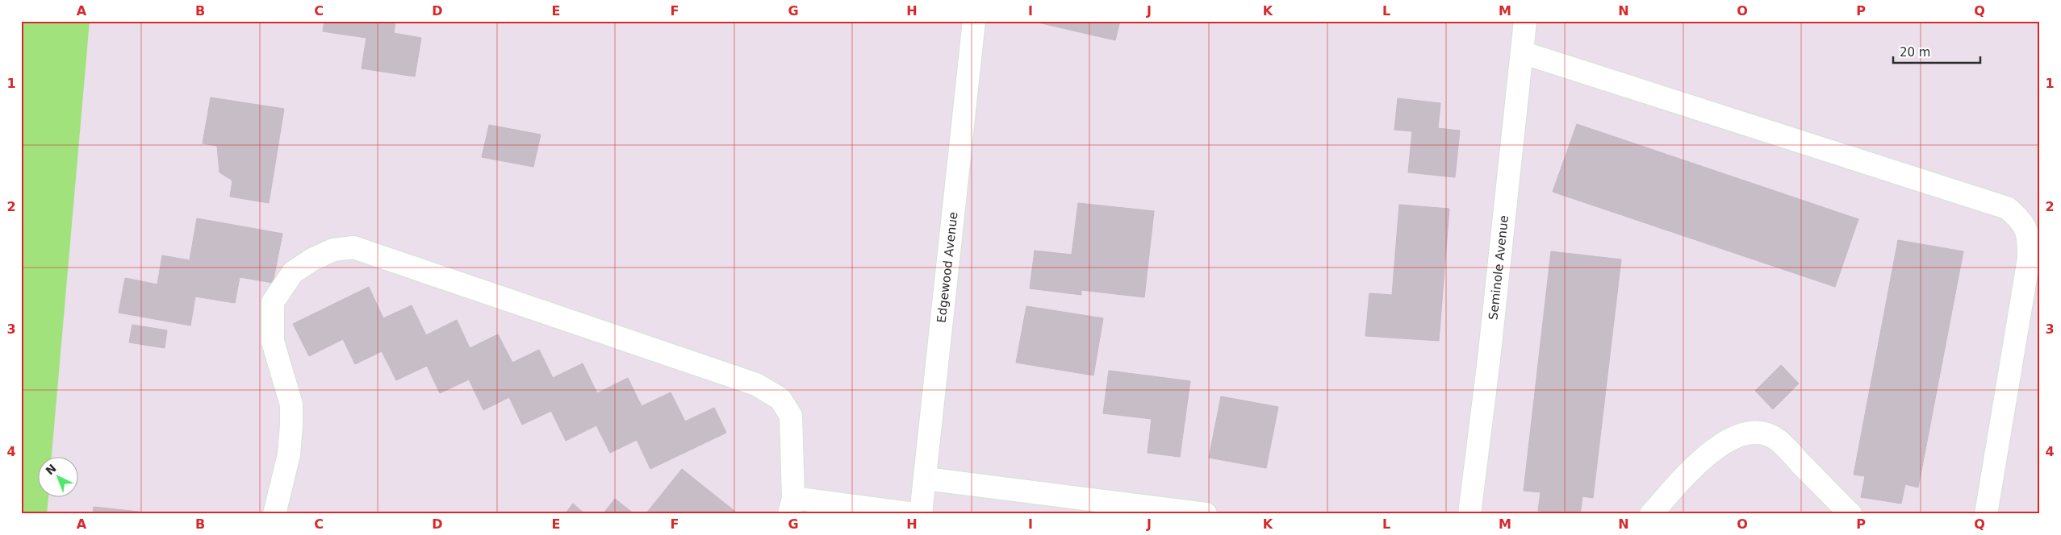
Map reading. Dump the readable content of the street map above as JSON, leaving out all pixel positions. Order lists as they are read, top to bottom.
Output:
{
  "streets": {
    "street": ["Edgewood Avenue", "Seminole Avenue"]
  },
  "scale_bar": "20 m",
  "north": "top left",
  "grid": {
    "columns": [
      "A",
      "B",
      "C",
      "D",
      "E",
      "F",
      "G",
      "H",
      "I",
      "J",
      "K",
      "L",
      "M",
      "N",
      "O",
      "P",
      "Q"
    ],
    "rows": [
      "1",
      "2",
      "3",
      "4"
    ]
  }
}
